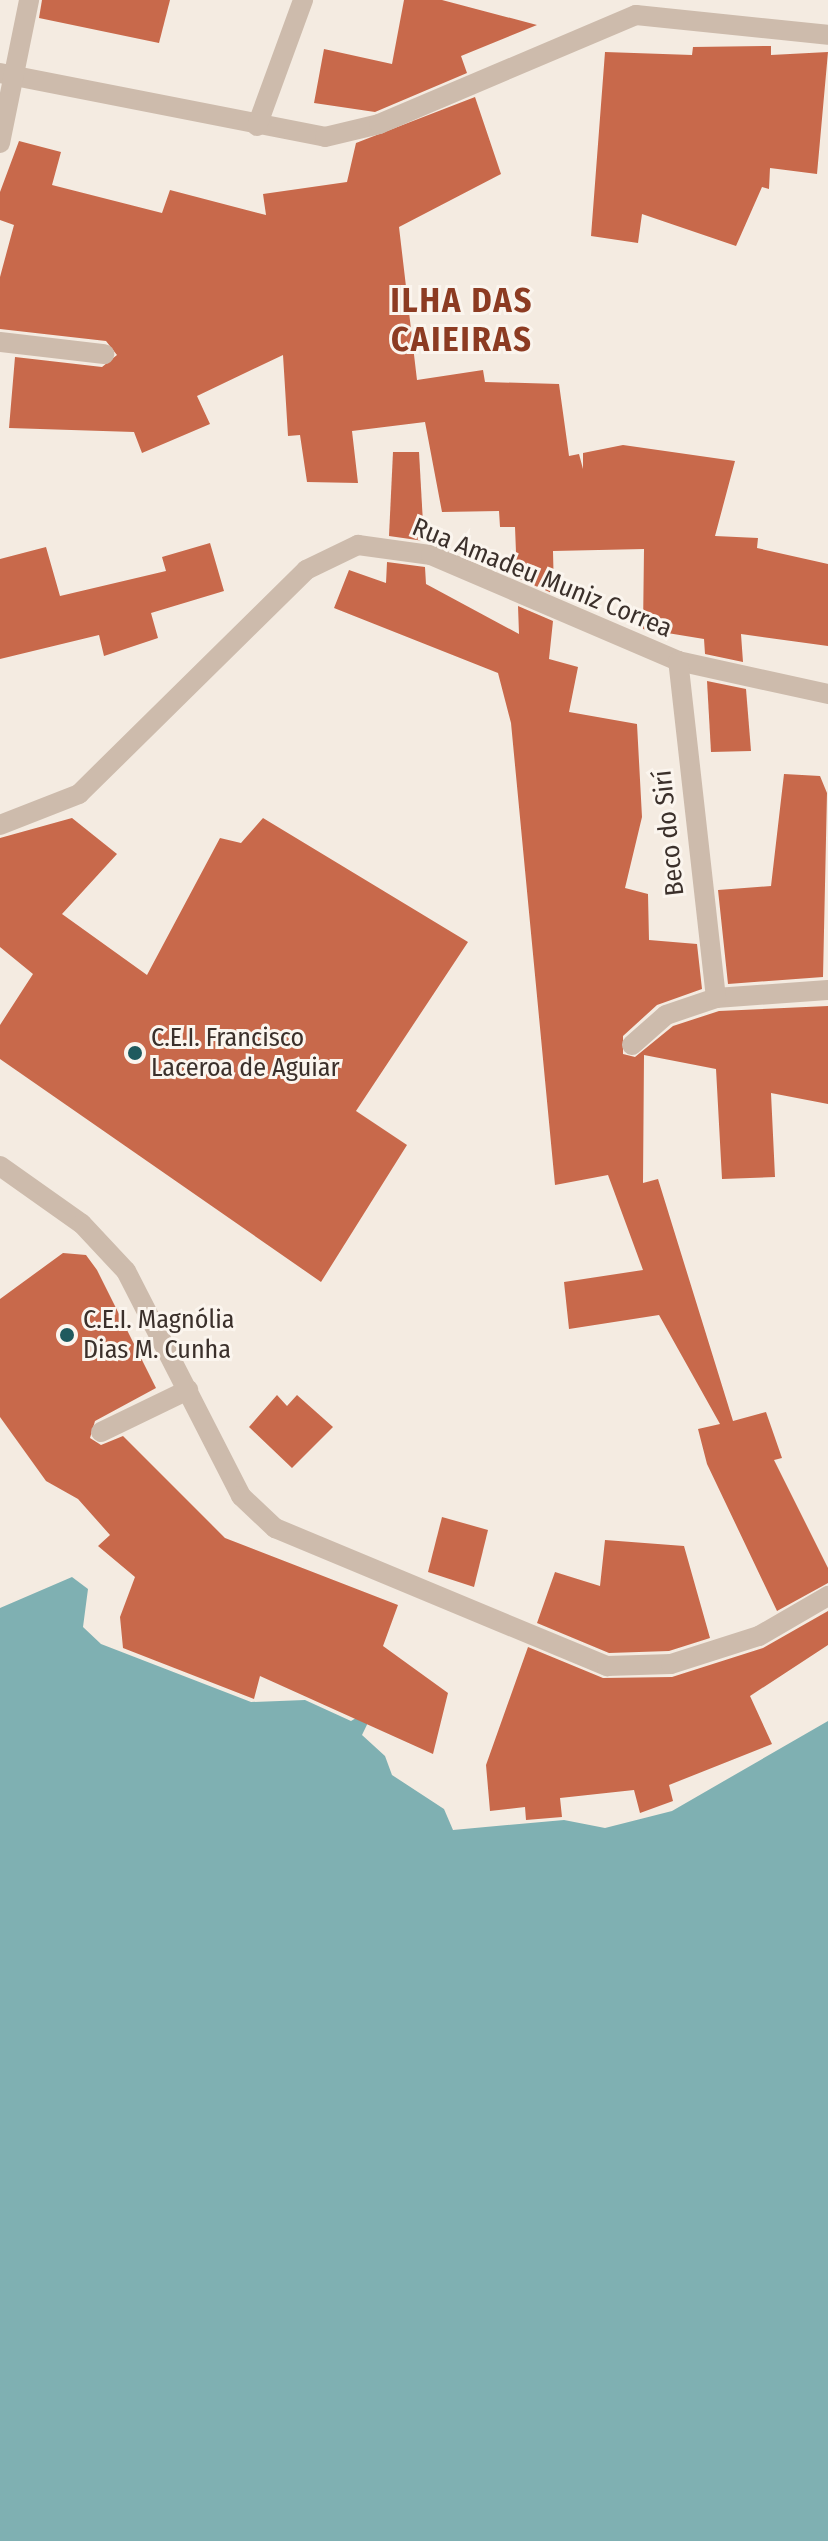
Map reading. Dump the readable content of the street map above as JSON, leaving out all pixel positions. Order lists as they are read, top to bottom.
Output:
{
  "streets": {
    "street": ["Rua Amadeu Muniz Correa", "Beco do Sirí"]
  },
  "crossings": [
    ["Rua Amadeu Muniz Correa", "Beco do Sirí"]
  ],
  "districts": ["ILHA DAS CAIEIRAS"],
  "places": ["C.E.I. Francisco Laceroa de Aguiar", "C.E.I. Magnólia Dias M. Cunha"]
}
